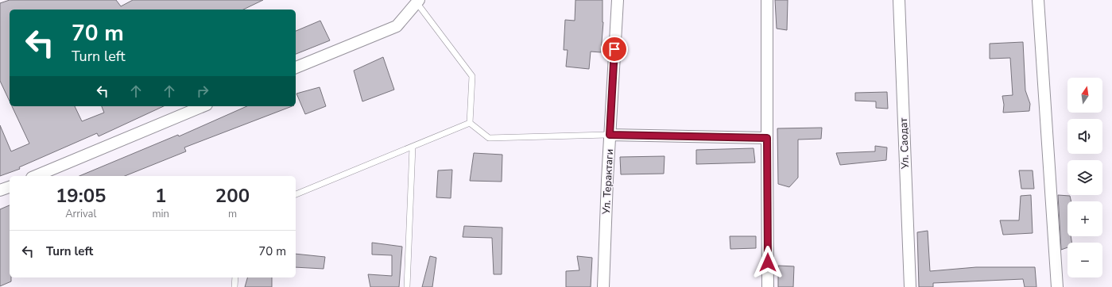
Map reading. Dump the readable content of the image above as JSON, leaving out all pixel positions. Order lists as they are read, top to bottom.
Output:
{
  "streets": {
    "street": ["Ул. Саодат", "Ул. Терактаги"]
  },
  "north": "top",
  "page": {
    "turn": ["70 m", "Turn left"],
    "map_buttons": ["+", "−"],
    "eta": [
      "19:05",
      "Arrival",
      "1",
      "min",
      "200",
      "m"
    ],
    "list": [
      {
        "name": "Turn left",
        "value": "70 m"
      }
    ]
  }
}
